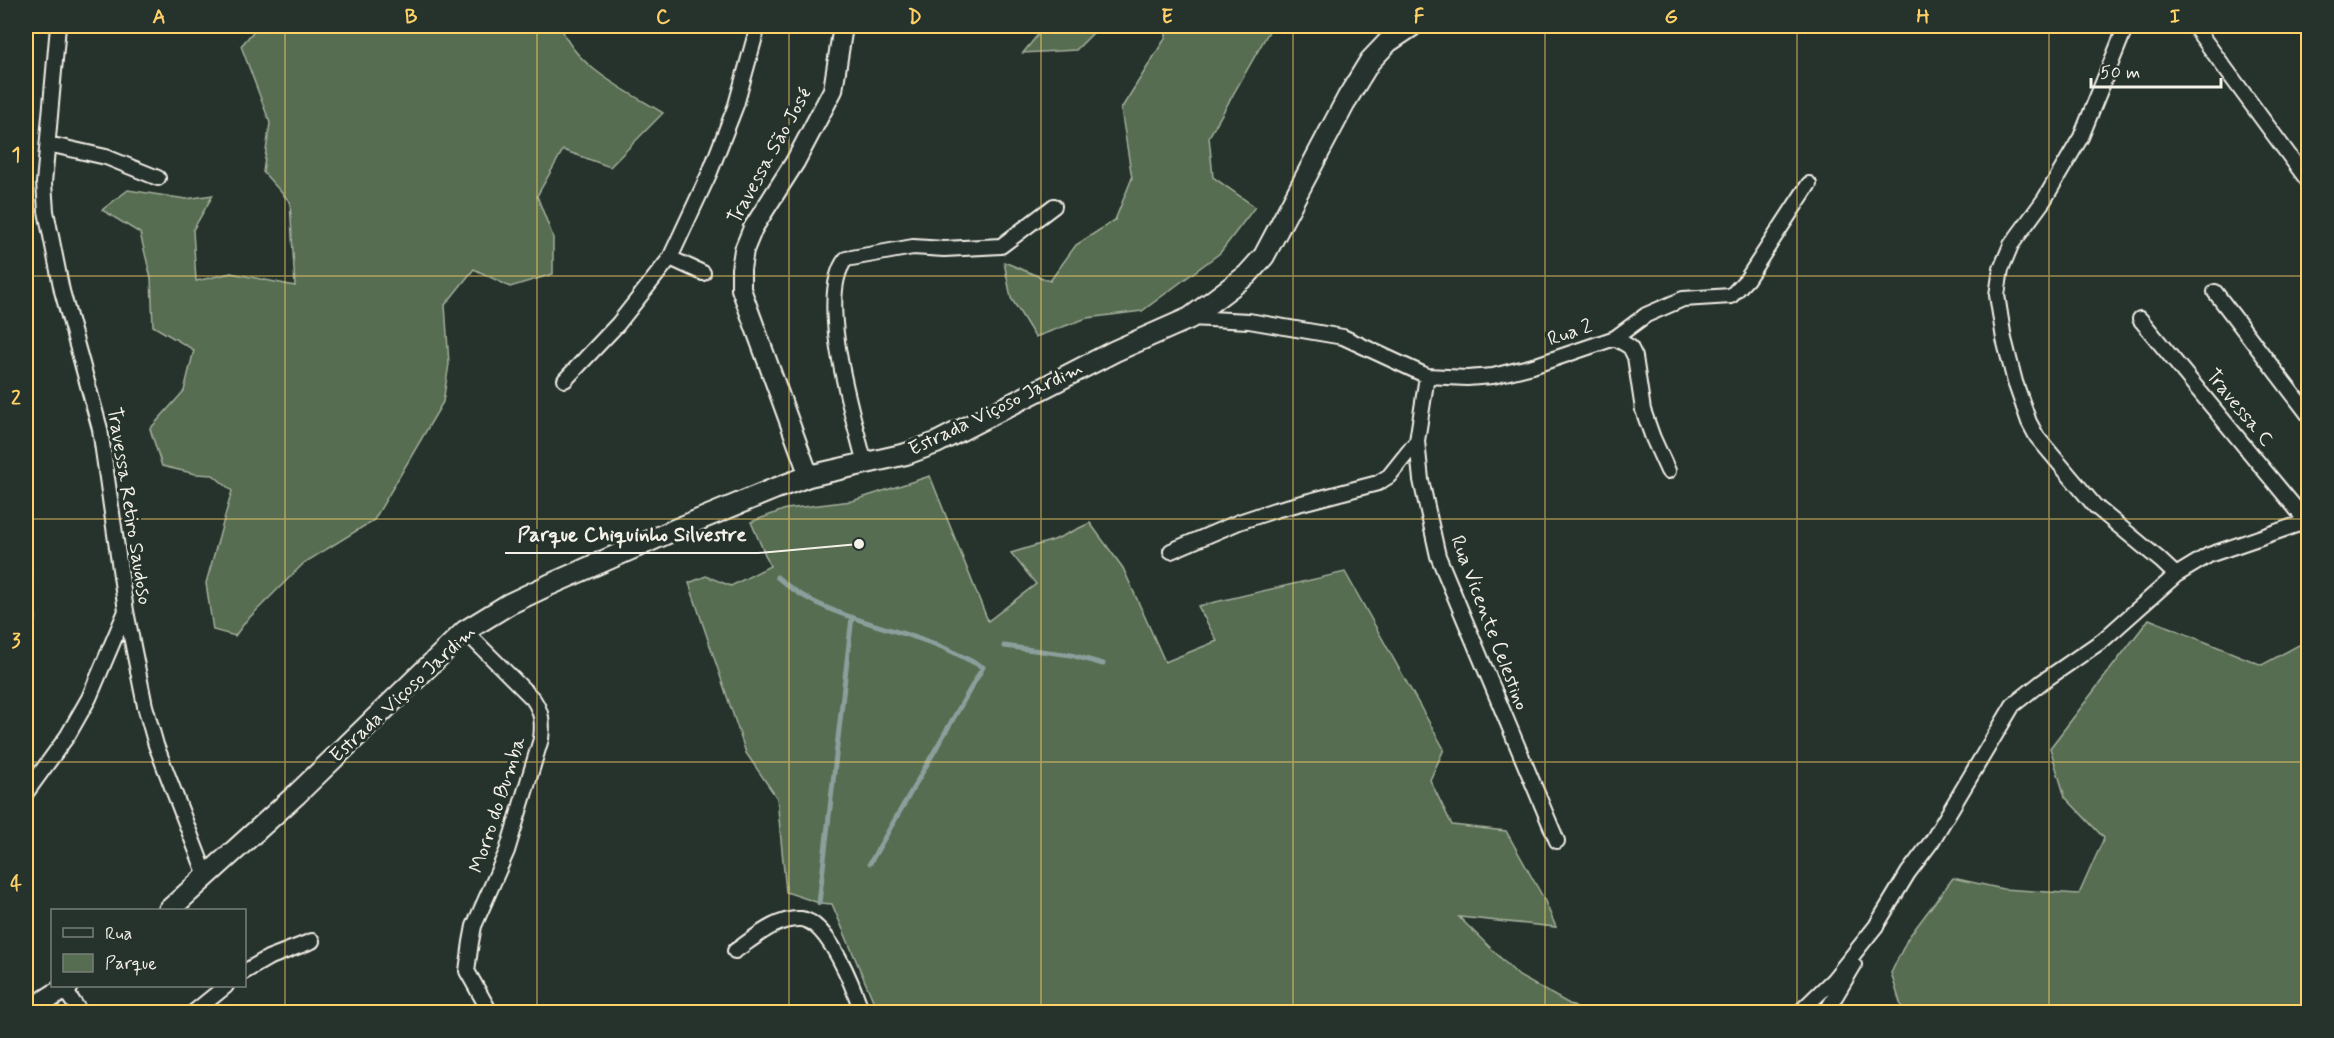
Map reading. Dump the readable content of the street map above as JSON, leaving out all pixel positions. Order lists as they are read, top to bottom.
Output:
{
  "streets": {
    "main road": ["Estrada Viçoso Jardim"],
    "street": [
      "Travessa São José",
      "Rua 2",
      "Travessa C",
      "Travessa Retiro Saudoso",
      "Rua Vicente Celestino",
      "Morro do Bumba"
    ]
  },
  "crossings": [
    ["Travessa São José", "Estrada Viçoso Jardim"],
    ["Rua 2", "Rua Vicente Celestino"],
    ["Estrada Viçoso Jardim", "Travessa Retiro Saudoso"],
    ["Estrada Viçoso Jardim", "Morro do Bumba"]
  ],
  "places": ["Parque Chiquinho Silvestre"],
  "legend": ["Rua", "Parque"],
  "scale_bar": "50 m",
  "grid": {
    "columns": [
      "A",
      "B",
      "C",
      "D",
      "E",
      "F",
      "G",
      "H",
      "I"
    ],
    "rows": [
      "1",
      "2",
      "3",
      "4"
    ]
  }
}
